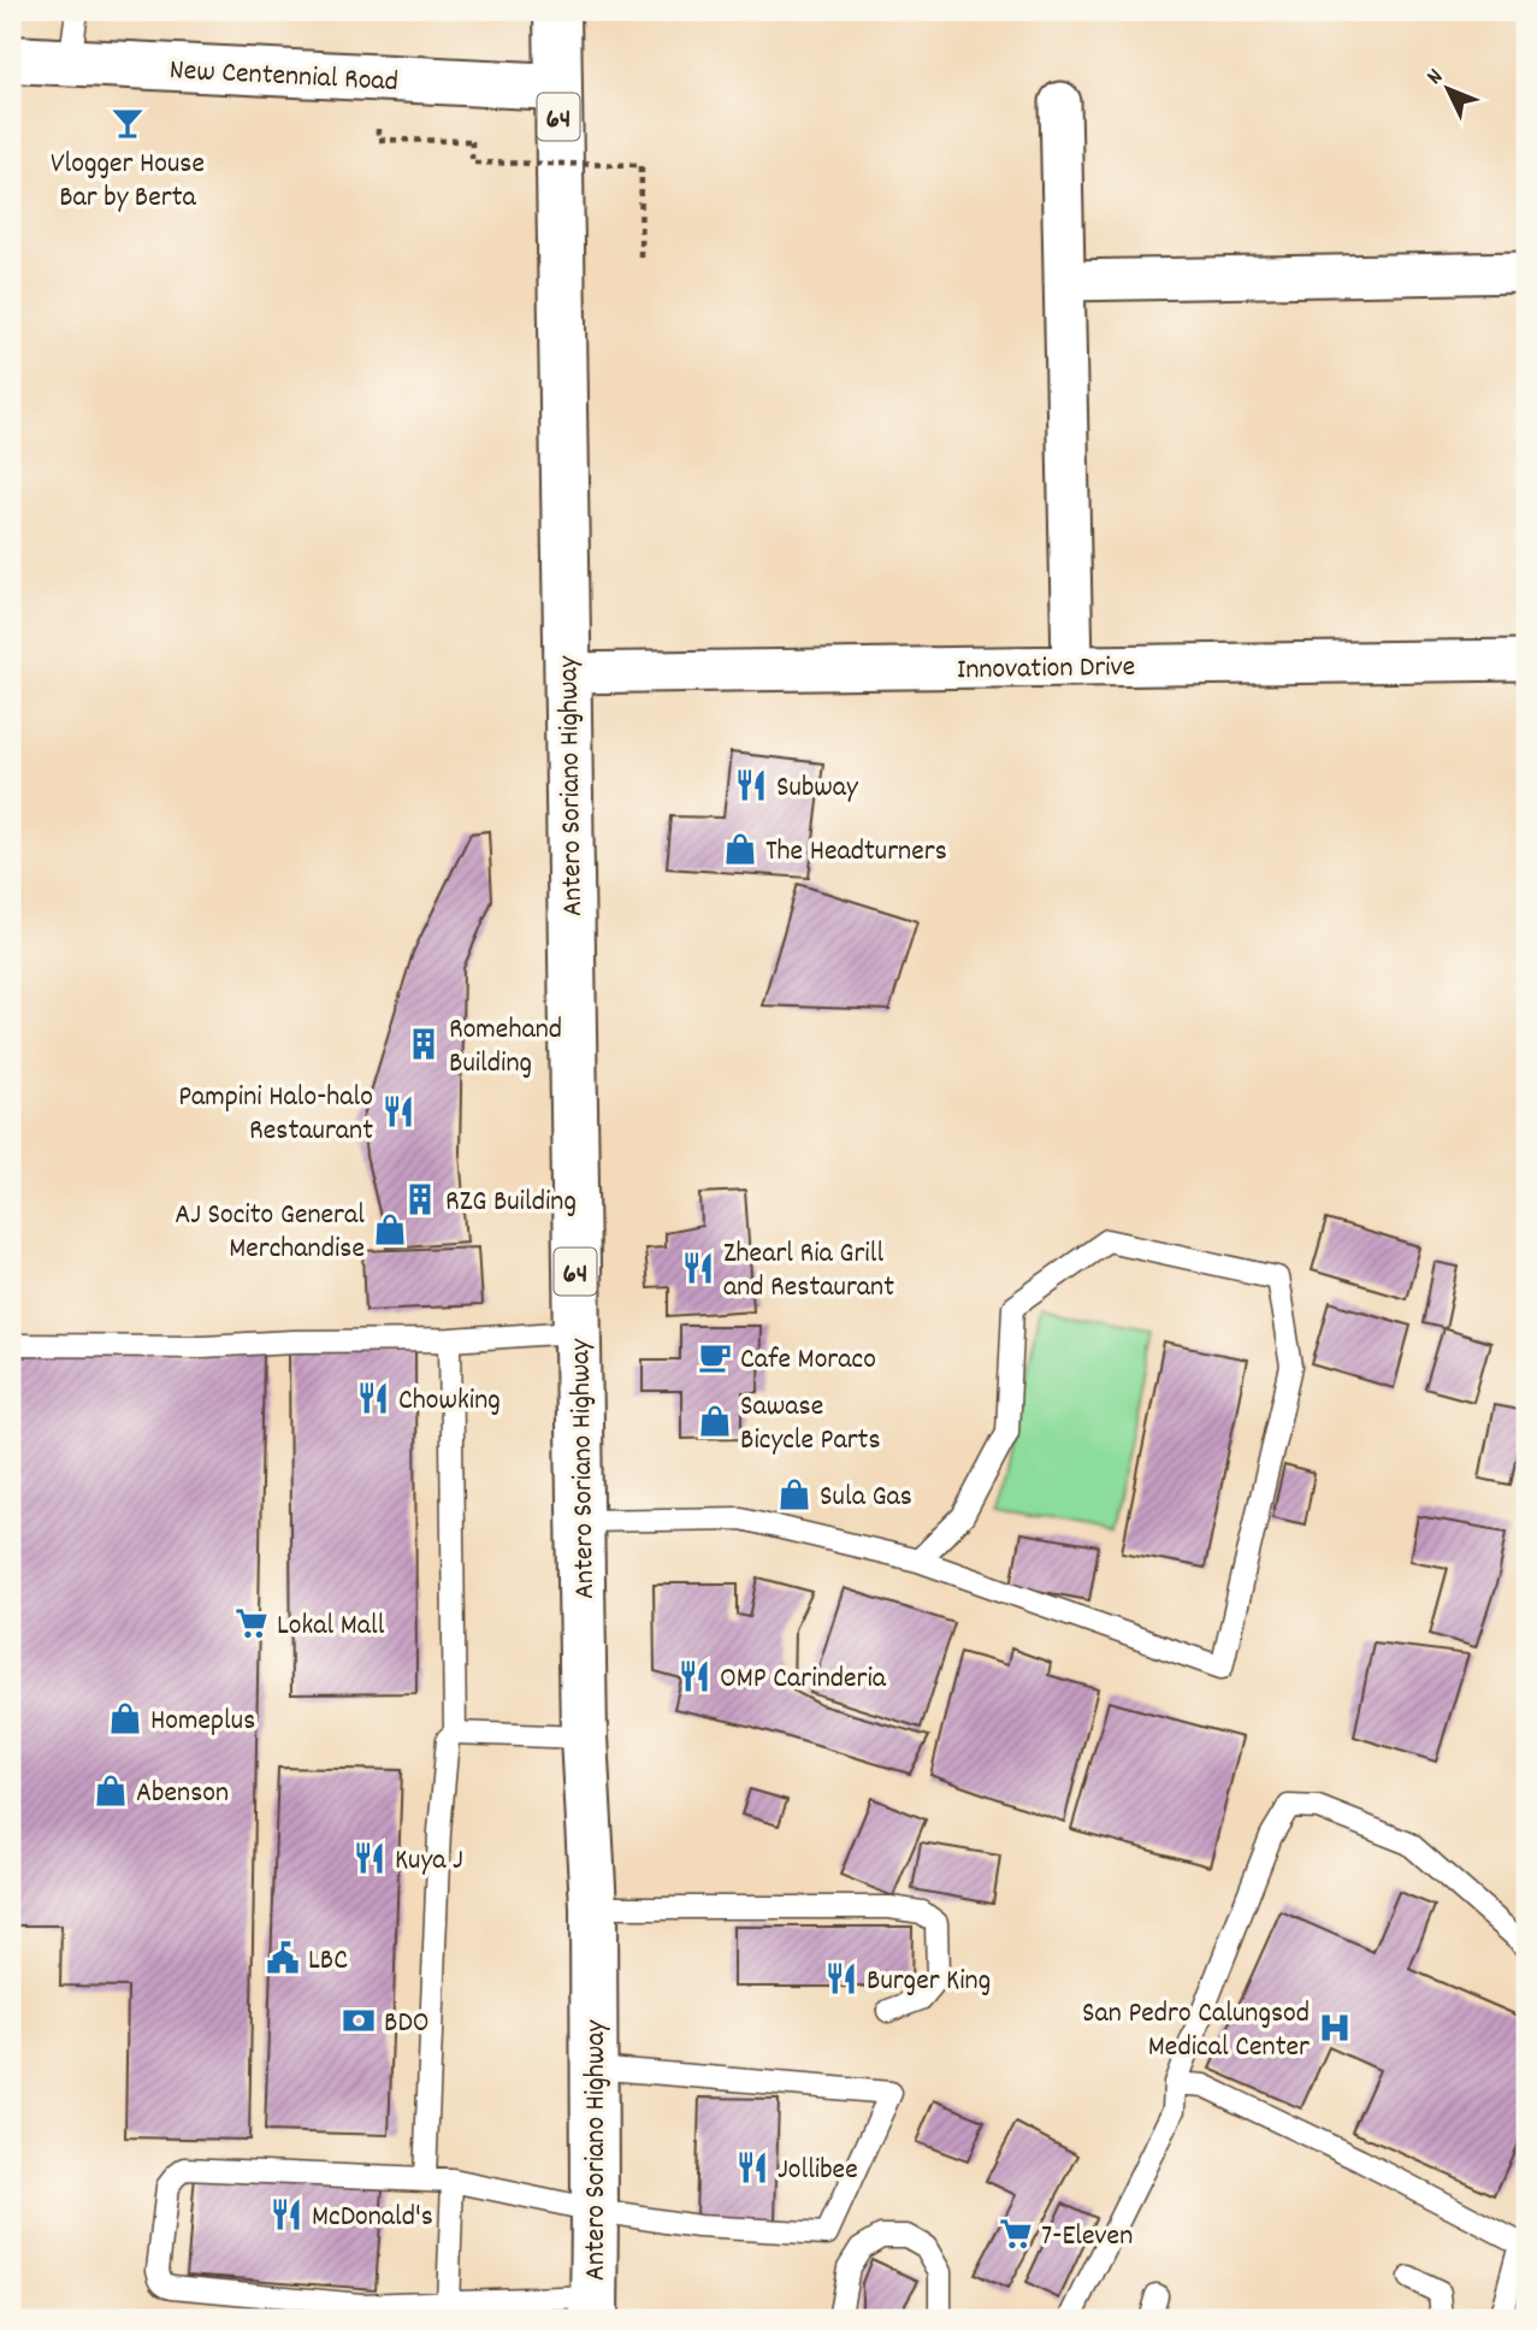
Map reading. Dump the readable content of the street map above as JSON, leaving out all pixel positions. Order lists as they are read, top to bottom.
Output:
{
  "streets": {
    "main road": ["New Centennial Road", "64", "Antero Soriano Highway"],
    "street": ["Innovation Drive"]
  },
  "crossings": [
    ["New Centennial Road", "Antero Soriano Highway"],
    ["Innovation Drive", "Antero Soriano Highway"]
  ],
  "places": {
    "bar": ["Vlogger House Bar by Berta"],
    "restaurant": [
      "Subway",
      "Pampini Halo-halo Restaurant",
      "Zhearl Ria Grill and Restaurant",
      "Chowking",
      "OMP Carinderia",
      "Kuya J",
      "Burger King",
      "Jollibee",
      "McDonald's"
    ],
    "shop": [
      "The Headturners",
      "AJ Socito General Merchandise",
      "Sawase Bicycle Parts",
      "Sula Gas",
      "Homeplus",
      "Abenson"
    ],
    "building": ["Romehand Building", "RZG Building"],
    "cafe": ["Cafe Moraco"],
    "supermarket": ["Lokal Mall", "7-Eleven"],
    "public building": ["LBC"],
    "bank": ["BDO"],
    "hospital": ["San Pedro Calungsod Medical Center"]
  },
  "north": "top left"
}
